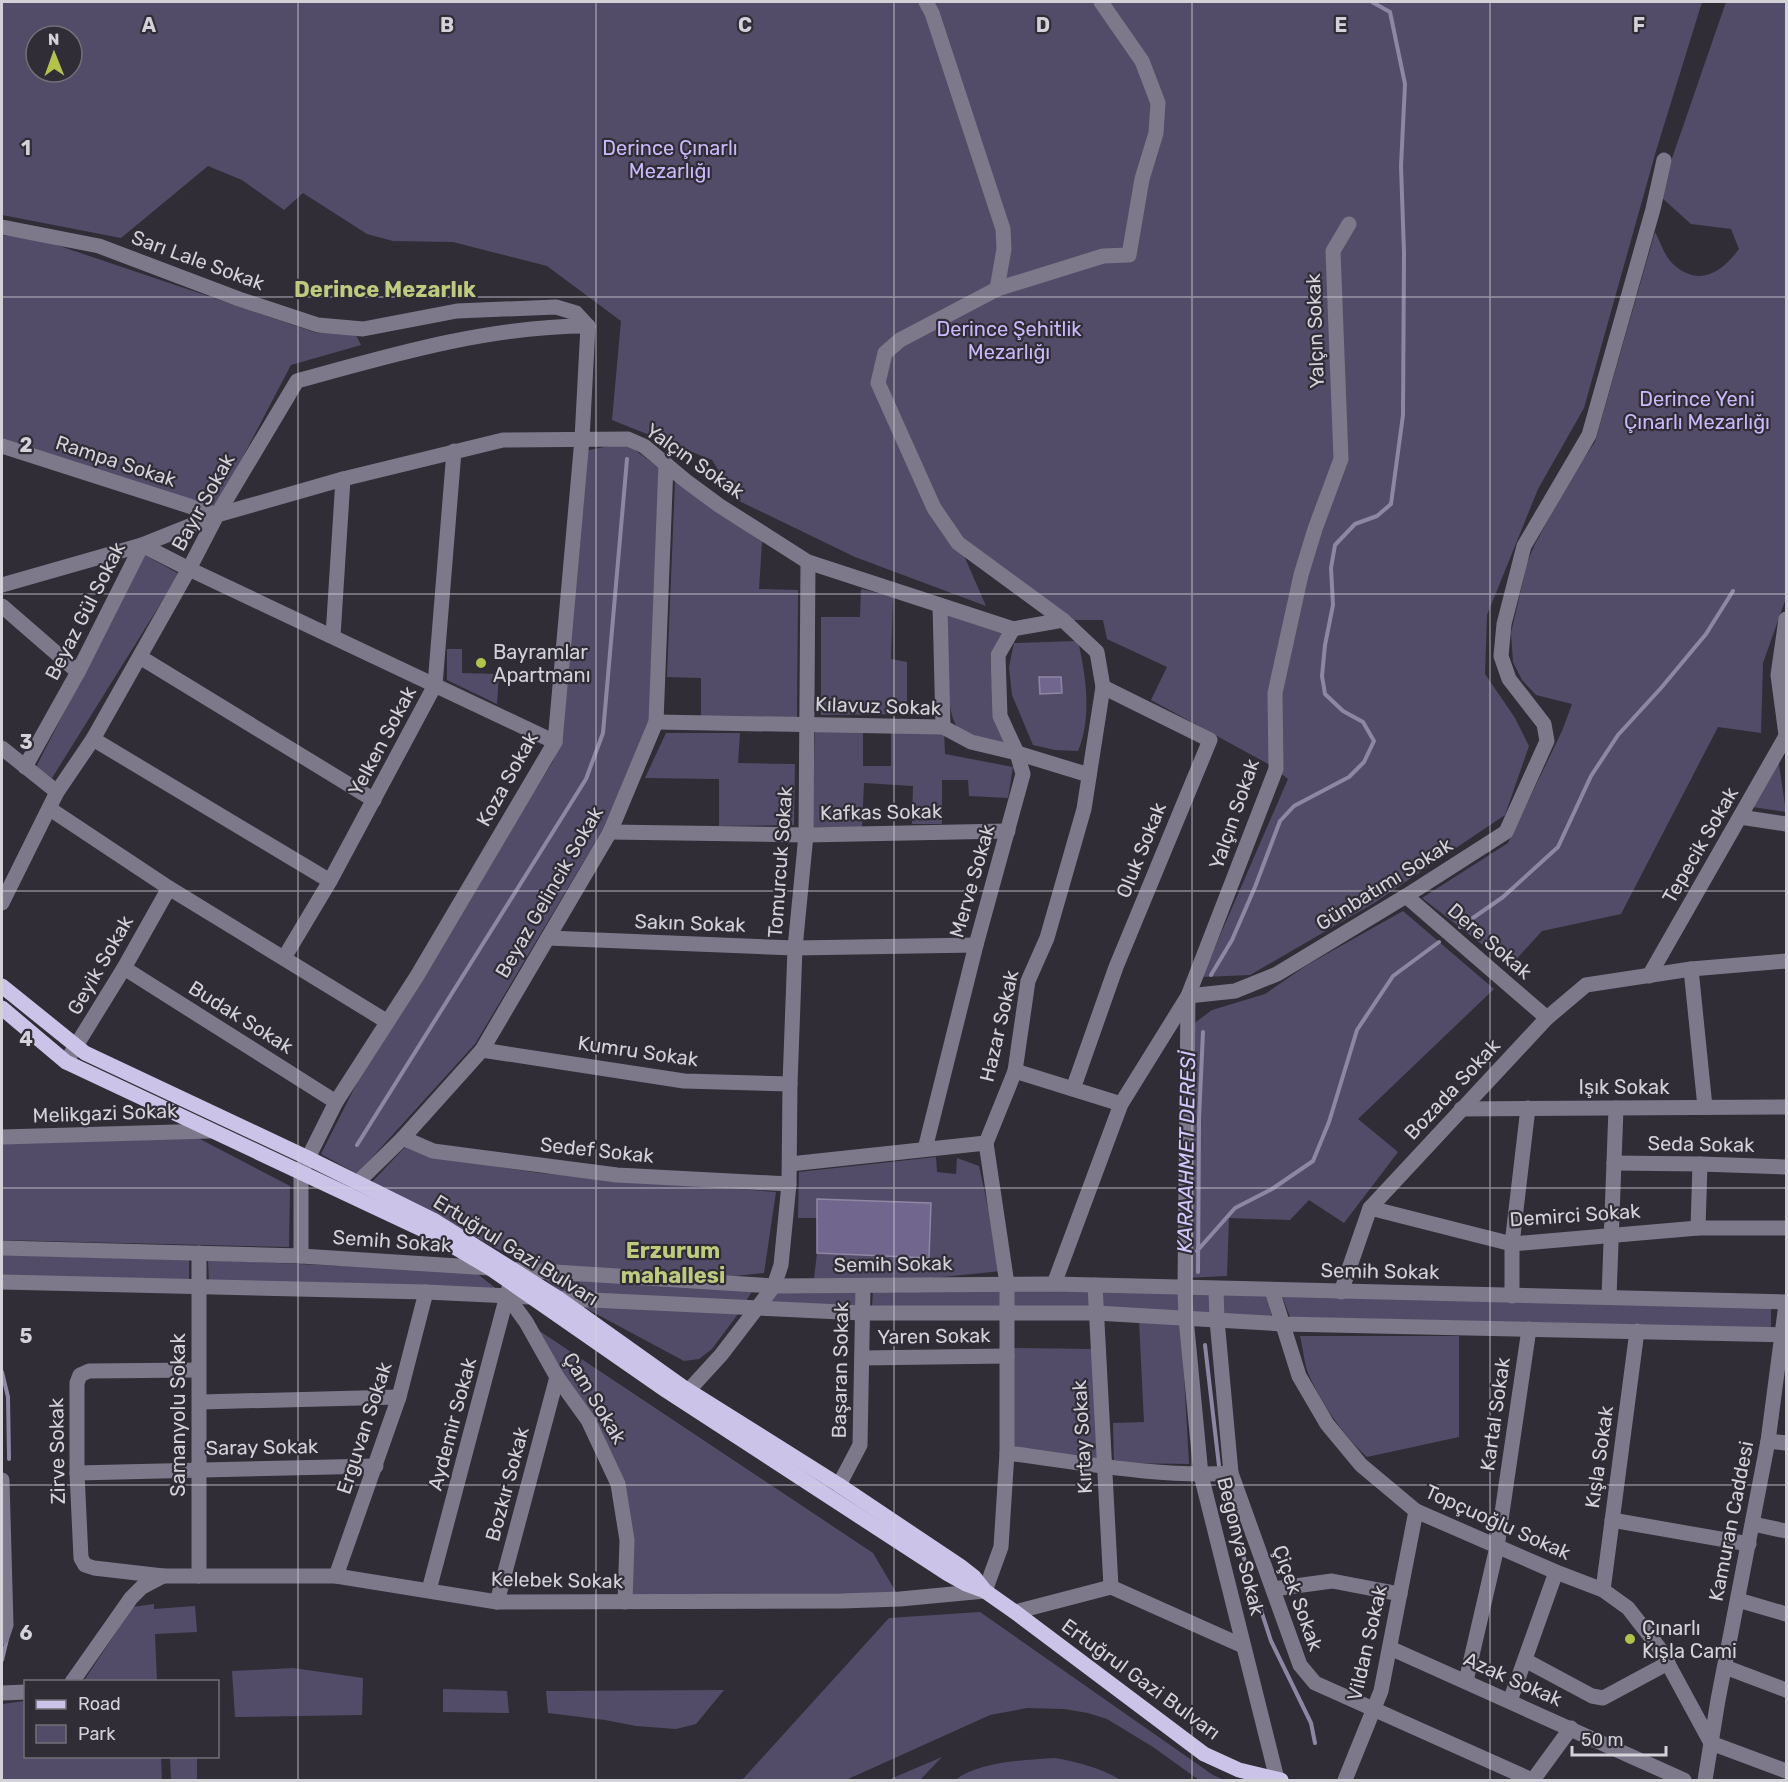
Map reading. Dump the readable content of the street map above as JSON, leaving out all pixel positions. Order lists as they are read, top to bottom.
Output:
{
  "streets": {
    "main road": ["Ertuğrul Gazi Bulvarı"],
    "street": [
      "Sarı Lale Sokak",
      "Yalçın Sokak",
      "Rampa Sokak",
      "Bayır Sokak",
      "Beyaz Gül Sokak",
      "Kılavuz Sokak",
      "Yelken Sokak",
      "Koza Sokak",
      "Kafkas Sokak",
      "Tepecik Sokak",
      "Oluk Sokak",
      "Tomurcuk Sokak",
      "Merve Sokak",
      "Günbatımı Sokak",
      "Beyaz Gelincik Sokak",
      "Sakın Sokak",
      "Dere Sokak",
      "Geyik Sokak",
      "Budak Sokak",
      "Hazar Sokak",
      "Kumru Sokak",
      "Işık Sokak",
      "Bozada Sokak",
      "Melikgazi Sokak",
      "Seda Sokak",
      "Sedef Sokak",
      "Demirci Sokak",
      "Semih Sokak",
      "Yaren Sokak",
      "Başaran Sokak",
      "Çam Sokak",
      "Kartal Sokak",
      "Samanyolu Sokak",
      "Aydemir Sokak",
      "Erguvan Sokak",
      "Kırtay Sokak",
      "Saray Sokak",
      "Zirve Sokak",
      "Kışla Sokak",
      "Bozkır Sokak",
      "Kamuran Caddesi",
      "Topçuoğlu Sokak",
      "Begonya Sokak",
      "Kelebek Sokak",
      "Çiçek Sokak",
      "Vildan Sokak",
      "Azak Sokak"
    ]
  },
  "crossings": [
    ["Sarı Lale Sokak", "Bayır Sokak"],
    ["Sarı Lale Sokak", "Koza Sokak"],
    ["Yalçın Sokak", "Rampa Sokak"],
    ["Yalçın Sokak", "Bayır Sokak"],
    ["Yalçın Sokak", "Beyaz Gül Sokak"],
    ["Yalçın Sokak", "Yelken Sokak"],
    ["Yalçın Sokak", "Koza Sokak"],
    ["Yalçın Sokak", "Tomurcuk Sokak"],
    ["Yalçın Sokak", "Merve Sokak"],
    ["Yalçın Sokak", "Günbatımı Sokak"],
    ["Yalçın Sokak", "Beyaz Gelincik Sokak"],
    ["Yalçın Sokak", "Hazar Sokak"],
    ["Yalçın Sokak", "Semih Sokak"],
    ["Rampa Sokak", "Bayır Sokak"],
    ["Rampa Sokak", "Beyaz Gül Sokak"],
    ["Bayır Sokak", "Beyaz Gül Sokak"],
    ["Bayır Sokak", "Koza Sokak"],
    ["Kılavuz Sokak", "Tomurcuk Sokak"],
    ["Kılavuz Sokak", "Merve Sokak"],
    ["Kılavuz Sokak", "Beyaz Gelincik Sokak"],
    ["Kılavuz Sokak", "Hazar Sokak"],
    ["Koza Sokak", "Budak Sokak"],
    ["Koza Sokak", "Ertuğrul Gazi Bulvarı"],
    ["Kafkas Sokak", "Tomurcuk Sokak"],
    ["Kafkas Sokak", "Merve Sokak"],
    ["Kafkas Sokak", "Beyaz Gelincik Sokak"],
    ["Tepecik Sokak", "Bozada Sokak"],
    ["Oluk Sokak", "Hazar Sokak"],
    ["Tomurcuk Sokak", "Sakın Sokak"],
    ["Tomurcuk Sokak", "Kumru Sokak"],
    ["Tomurcuk Sokak", "Sedef Sokak"],
    ["Tomurcuk Sokak", "Semih Sokak"],
    ["Merve Sokak", "Sakın Sokak"],
    ["Günbatımı Sokak", "Dere Sokak"],
    ["Beyaz Gelincik Sokak", "Sakın Sokak"],
    ["Beyaz Gelincik Sokak", "Kumru Sokak"],
    ["Beyaz Gelincik Sokak", "Sedef Sokak"],
    ["Beyaz Gelincik Sokak", "Ertuğrul Gazi Bulvarı"],
    ["Dere Sokak", "Bozada Sokak"],
    ["Geyik Sokak", "Budak Sokak"],
    ["Geyik Sokak", "Ertuğrul Gazi Bulvarı"],
    ["Işık Sokak", "Bozada Sokak"],
    ["Bozada Sokak", "Demirci Sokak"],
    ["Bozada Sokak", "Semih Sokak"],
    ["Melikgazi Sokak", "Ertuğrul Gazi Bulvarı"],
    ["Semih Sokak", "Ertuğrul Gazi Bulvarı"],
    ["Semih Sokak", "Başaran Sokak"],
    ["Semih Sokak", "Çam Sokak"],
    ["Semih Sokak", "Samanyolu Sokak"],
    ["Semih Sokak", "Aydemir Sokak"],
    ["Semih Sokak", "Erguvan Sokak"],
    ["Semih Sokak", "Kırtay Sokak"],
    ["Semih Sokak", "Kamuran Caddesi"],
    ["Semih Sokak", "Topçuoğlu Sokak"],
    ["Semih Sokak", "Çiçek Sokak"],
    ["Ertuğrul Gazi Bulvarı", "Başaran Sokak"],
    ["Ertuğrul Gazi Bulvarı", "Çam Sokak"],
    ["Ertuğrul Gazi Bulvarı", "Aydemir Sokak"],
    ["Ertuğrul Gazi Bulvarı", "Begonya Sokak"],
    ["Ertuğrul Gazi Bulvarı", "Kelebek Sokak"],
    ["Yaren Sokak", "Başaran Sokak"],
    ["Çam Sokak", "Aydemir Sokak"],
    ["Çam Sokak", "Bozkır Sokak"],
    ["Çam Sokak", "Kelebek Sokak"],
    ["Kartal Sokak", "Topçuoğlu Sokak"],
    ["Kartal Sokak", "Azak Sokak"],
    ["Samanyolu Sokak", "Saray Sokak"],
    ["Samanyolu Sokak", "Zirve Sokak"],
    ["Samanyolu Sokak", "Kelebek Sokak"],
    ["Aydemir Sokak", "Kelebek Sokak"],
    ["Erguvan Sokak", "Saray Sokak"],
    ["Erguvan Sokak", "Kelebek Sokak"],
    ["Saray Sokak", "Zirve Sokak"],
    ["Zirve Sokak", "Kelebek Sokak"],
    ["Kışla Sokak", "Topçuoğlu Sokak"],
    ["Bozkır Sokak", "Kelebek Sokak"],
    ["Kamuran Caddesi", "Topçuoğlu Sokak"],
    ["Topçuoğlu Sokak", "Vildan Sokak"],
    ["Begonya Sokak", "Çiçek Sokak"],
    ["Çiçek Sokak", "Vildan Sokak"],
    ["Vildan Sokak", "Azak Sokak"]
  ],
  "districts": ["Derince Mezarlık", "Erzurum mahallesi"],
  "water": ["KARAAHMET DERESİ"],
  "parks": ["Derince Çınarlı Mezarlığı", "Derince Şehitlik Mezarlığı", "Derince Yeni Çınarlı Mezarlığı"],
  "places": ["Bayramlar Apartmanı", "Çınarlı Kışla Cami"],
  "legend": ["Road", "Park"],
  "scale_bar": "50 m",
  "north": "top",
  "grid": {
    "columns": [
      "A",
      "B",
      "C",
      "D",
      "E",
      "F"
    ],
    "rows": [
      "1",
      "2",
      "3",
      "4",
      "5",
      "6"
    ]
  }
}
